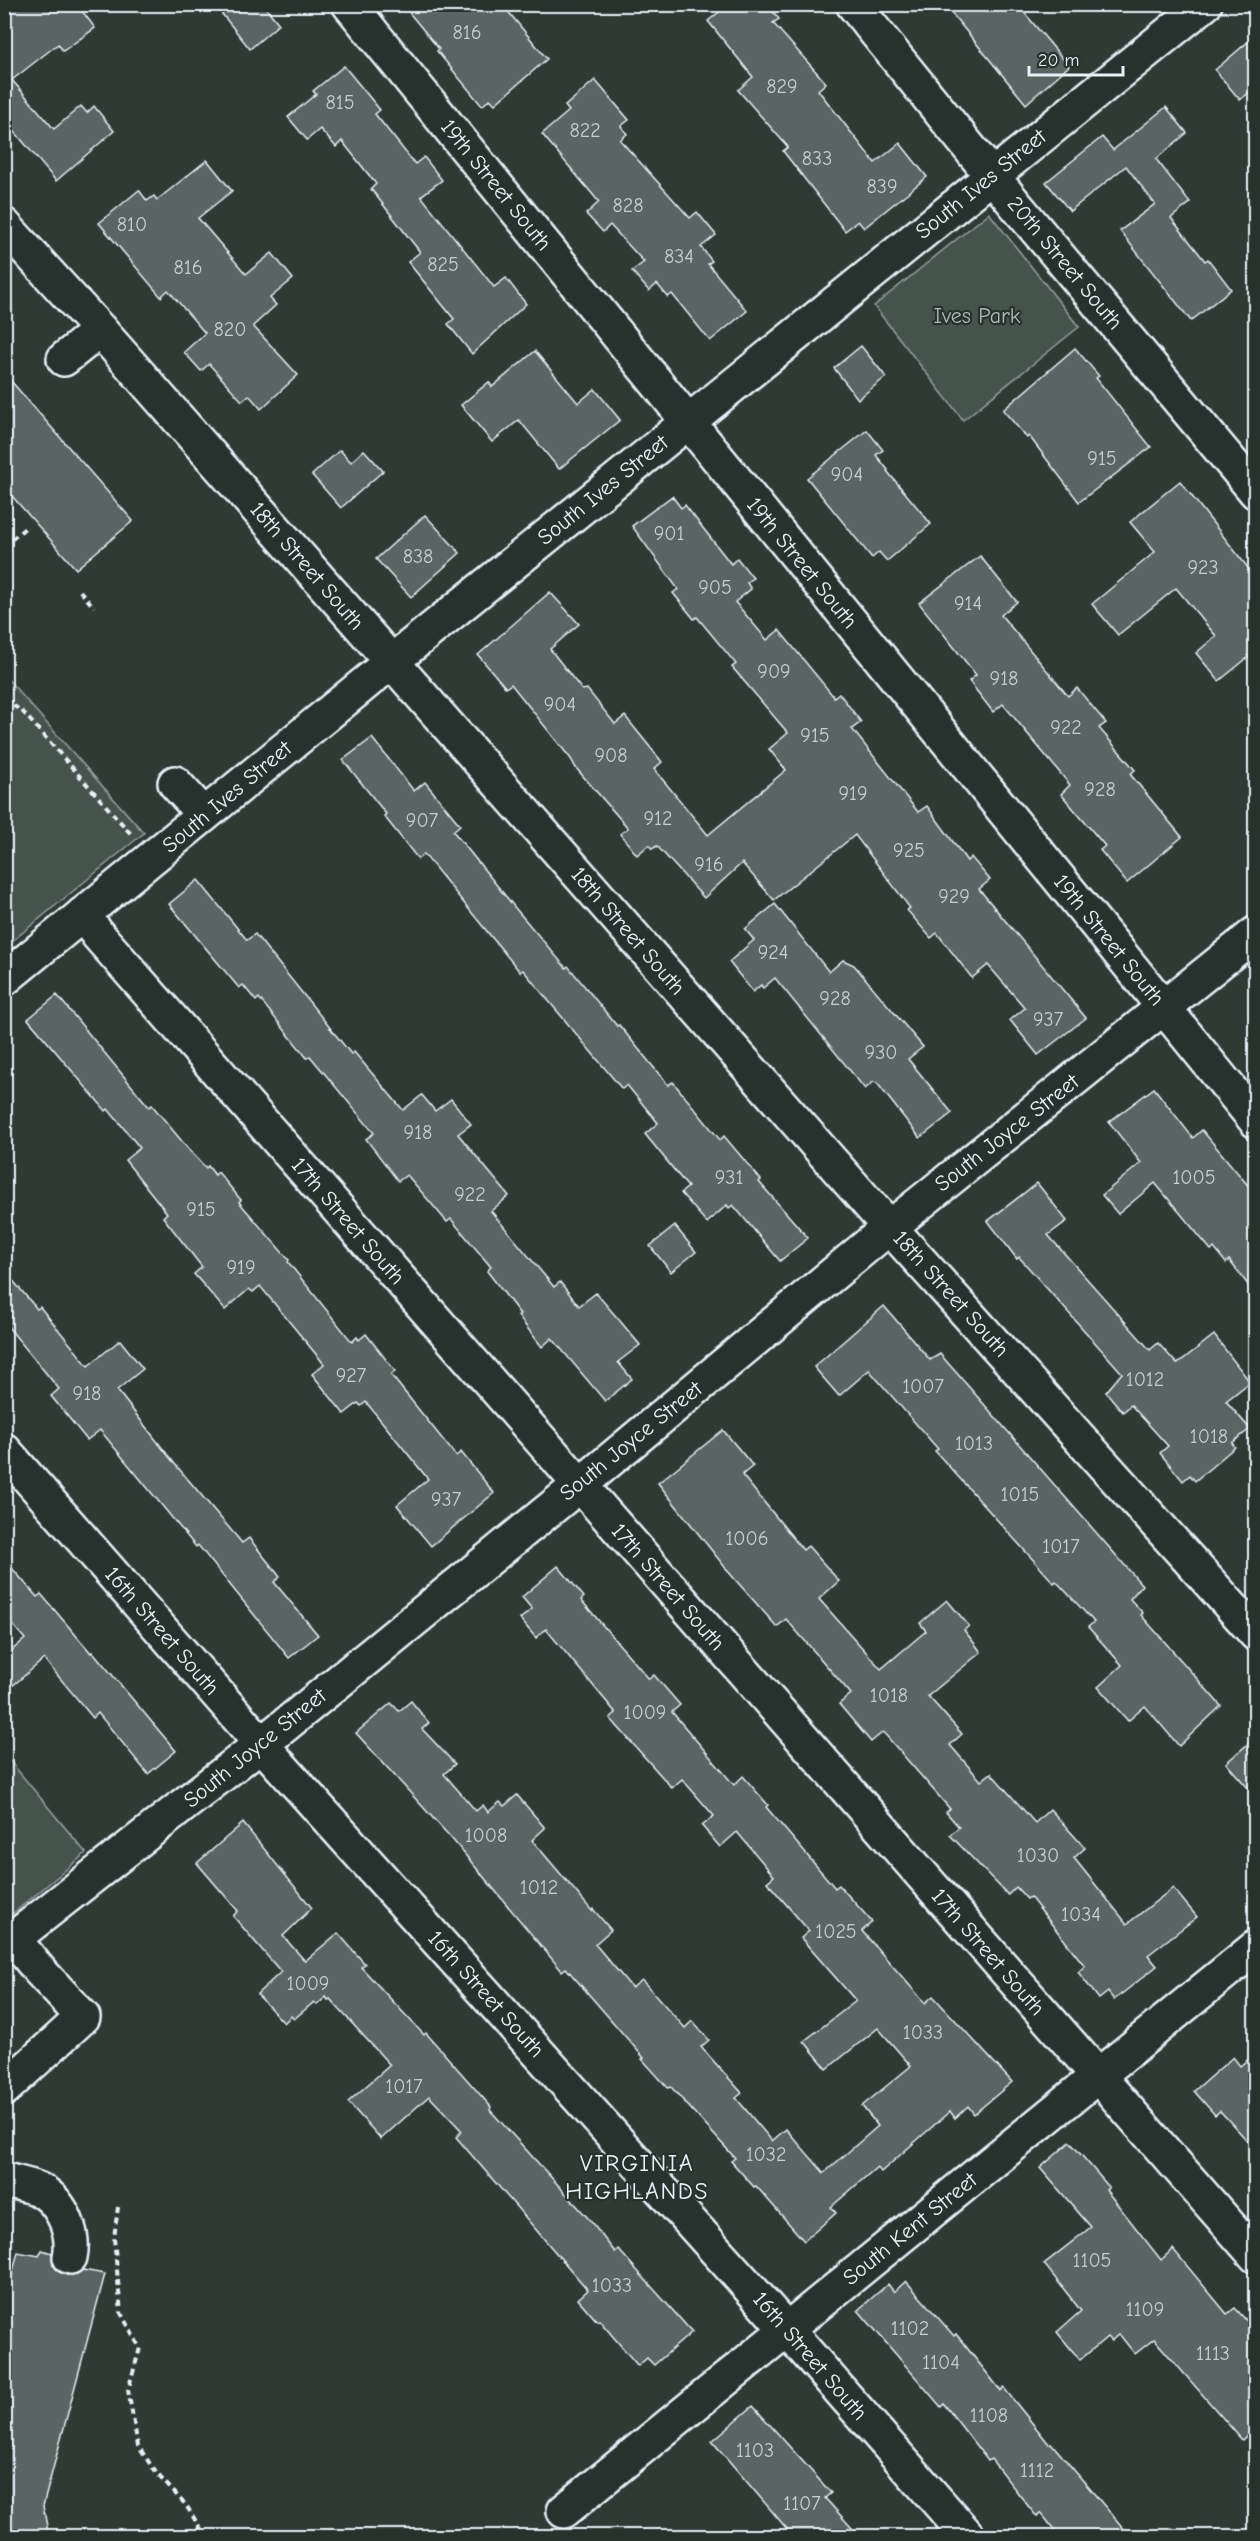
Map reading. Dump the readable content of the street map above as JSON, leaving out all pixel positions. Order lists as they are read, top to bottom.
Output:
{
  "streets": {
    "street": [
      "South Ives Street",
      "19th Street South",
      "20th Street South",
      "18th Street South",
      "South Joyce Street",
      "17th Street South",
      "16th Street South",
      "South Kent Street"
    ]
  },
  "crossings": [
    ["South Ives Street", "19th Street South"],
    ["South Ives Street", "20th Street South"],
    ["South Ives Street", "18th Street South"],
    ["South Ives Street", "17th Street South"],
    ["19th Street South", "South Joyce Street"],
    ["18th Street South", "South Joyce Street"],
    ["South Joyce Street", "17th Street South"],
    ["South Joyce Street", "16th Street South"],
    ["17th Street South", "South Kent Street"],
    ["16th Street South", "South Kent Street"]
  ],
  "districts": ["VIRGINIA HIGHLANDS"],
  "parks": ["Ives Park"],
  "house_numbers": [
    "816",
    "829",
    "815",
    "822",
    "833",
    "839",
    "828",
    "810",
    "834",
    "825",
    "816",
    "820",
    "915",
    "904",
    "901",
    "838",
    "923",
    "905",
    "914",
    "909",
    "918",
    "904",
    "922",
    "915",
    "908",
    "928",
    "919",
    "912",
    "907",
    "925",
    "916",
    "929",
    "924",
    "928",
    "937",
    "930",
    "918",
    "931",
    "1005",
    "922",
    "915",
    "919",
    "927",
    "1012",
    "1007",
    "918",
    "1018",
    "1013",
    "1015",
    "937",
    "1006",
    "1017",
    "1018",
    "1009",
    "1008",
    "1030",
    "1012",
    "1034",
    "1025",
    "1009",
    "1033",
    "1017",
    "1032",
    "1105",
    "1033",
    "1109",
    "1102",
    "1113",
    "1104",
    "1108",
    "1103",
    "1112",
    "1107"
  ],
  "scale_bar": "20 m"
}
